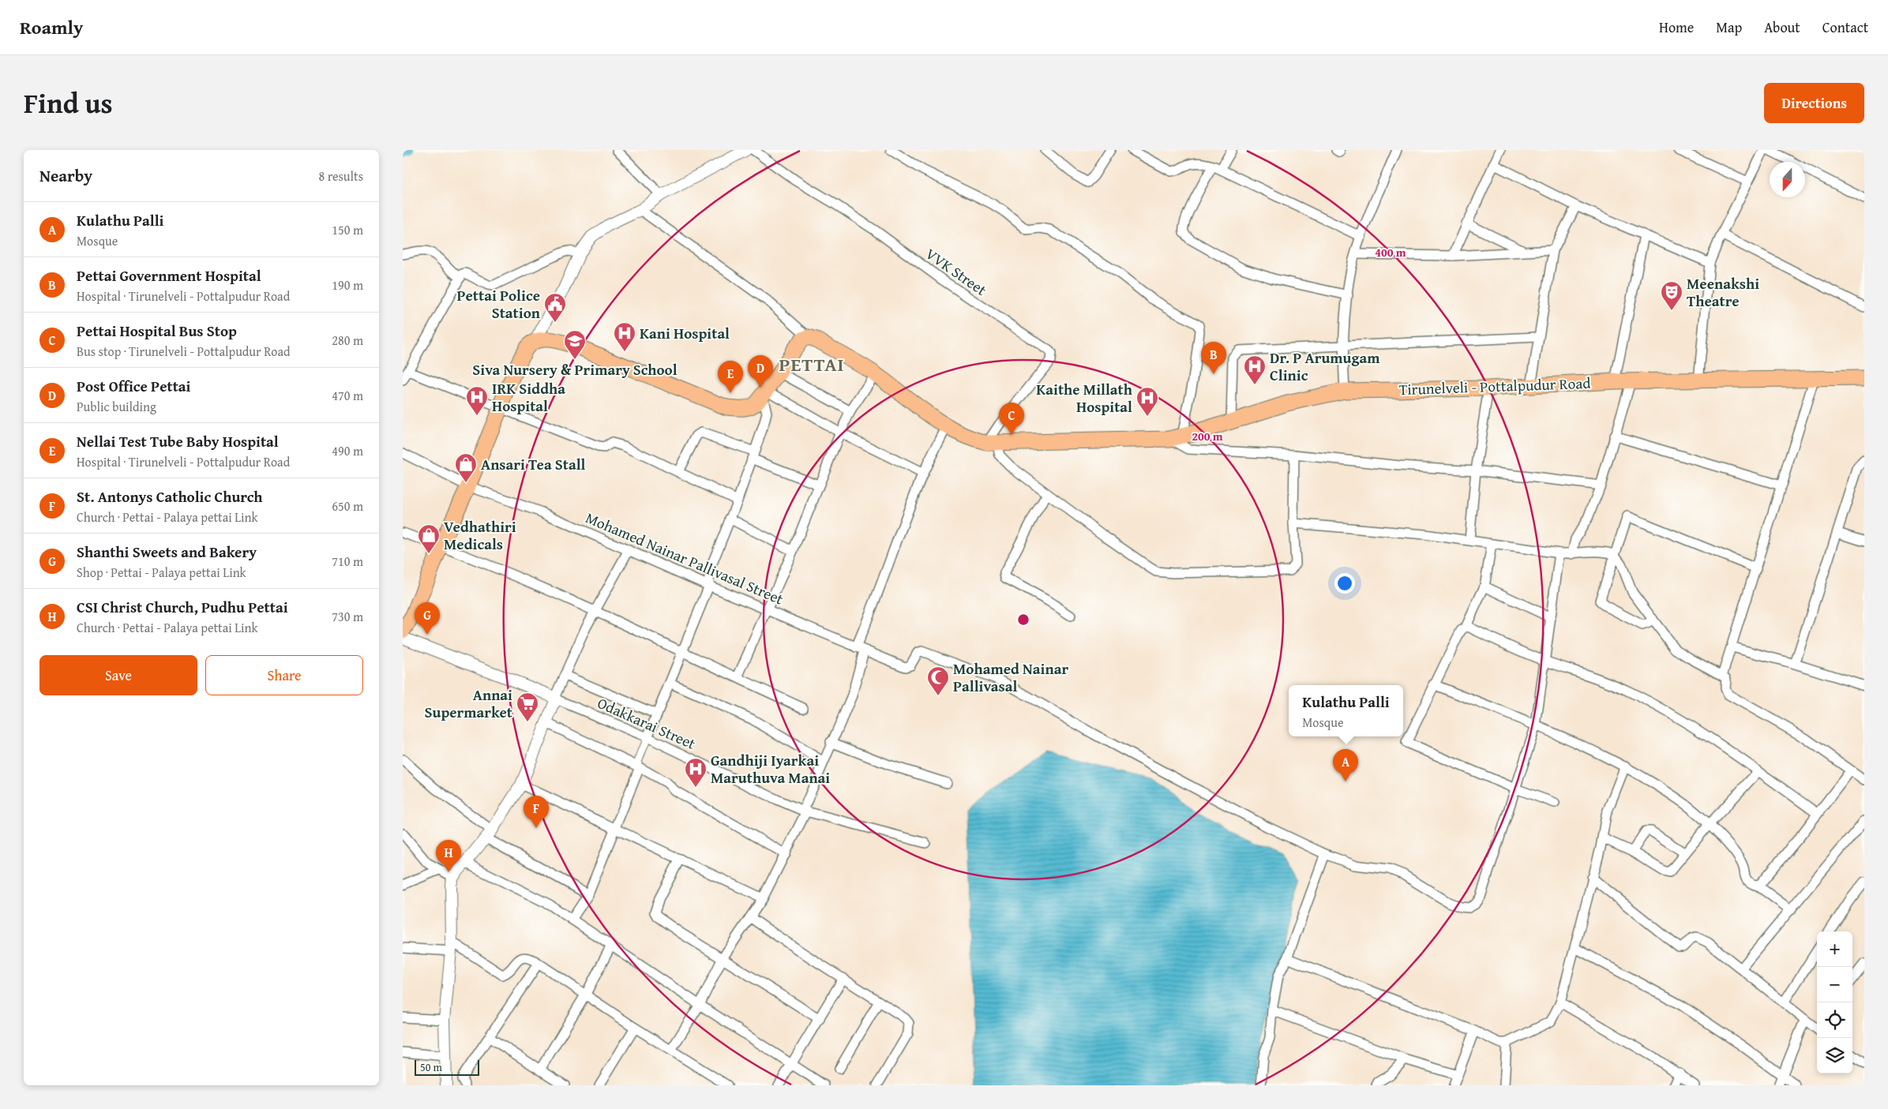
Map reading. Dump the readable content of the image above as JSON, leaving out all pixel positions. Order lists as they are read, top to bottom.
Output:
{
  "streets": {
    "main road": ["Tirunelveli - Pottalpudur Road"],
    "street": ["VVK Street", "Mohamed Nainar Pallivasal Street", "Odakkarai Street"]
  },
  "crossings": [
    ["VVK Street", "Tirunelveli - Pottalpudur Road"]
  ],
  "districts": ["PETTAI"],
  "places": {
    "theatre": ["Meenakshi Theatre"],
    "public building": ["Pettai Police Station"],
    "hospital": [
      "Kani Hospital",
      "Dr. P Arumugam Clinic",
      "IRK Siddha Hospital",
      "Kaithe Millath Hospital",
      "Gandhiji Iyarkai Maruthuva Manai"
    ],
    "school or university": ["Siva Nursery & Primary School"],
    "shop": ["Ansari Tea Stall", "Vedhathiri Medicals"],
    "mosque": ["Mohamed Nainar Pallivasal"],
    "supermarket": ["Annai Supermarket"]
  },
  "scale_bar": "50 m",
  "north": "bottom",
  "page": {
    "header": "Roamly",
    "nav": [
      "Home",
      "Map",
      "About",
      "Contact"
    ],
    "title": "Find us",
    "buttons": [
      "Directions",
      ["Save", "Share"]
    ],
    "heading": ["Nearby", "8 results"],
    "list": [
      {
        "mark": "A",
        "name": "Kulathu Palli",
        "note": "Mosque",
        "value": "150 m"
      },
      {
        "mark": "B",
        "name": "Pettai Government Hospital",
        "note": "Hospital · Tirunelveli - Pottalpudur Road",
        "value": "190 m"
      },
      {
        "mark": "C",
        "name": "Pettai Hospital Bus Stop",
        "note": "Bus stop · Tirunelveli - Pottalpudur Road",
        "value": "280 m"
      },
      {
        "mark": "D",
        "name": "Post Office Pettai",
        "note": "Public building",
        "value": "470 m"
      },
      {
        "mark": "E",
        "name": "Nellai Test Tube Baby Hospital",
        "note": "Hospital · Tirunelveli - Pottalpudur Road",
        "value": "490 m"
      },
      {
        "mark": "F",
        "name": "St. Antonys Catholic Church",
        "note": "Church · Pettai - Palaya pettai Link",
        "value": "650 m"
      },
      {
        "mark": "G",
        "name": "Shanthi Sweets and Bakery",
        "note": "Shop · Pettai - Palaya pettai Link",
        "value": "710 m"
      },
      {
        "mark": "H",
        "name": "CSI Christ Church, Pudhu Pettai",
        "note": "Church · Pettai - Palaya pettai Link",
        "value": "730 m"
      }
    ],
    "pins": [
      "B",
      "D",
      "E",
      "C",
      "G",
      "A",
      "F",
      "H"
    ],
    "popup": ["Kulathu Palli", "Mosque"],
    "map_buttons": ["+", "−"],
    "scale": "50 m"
  },
  "rings": ["400 m", "200 m"]
}
